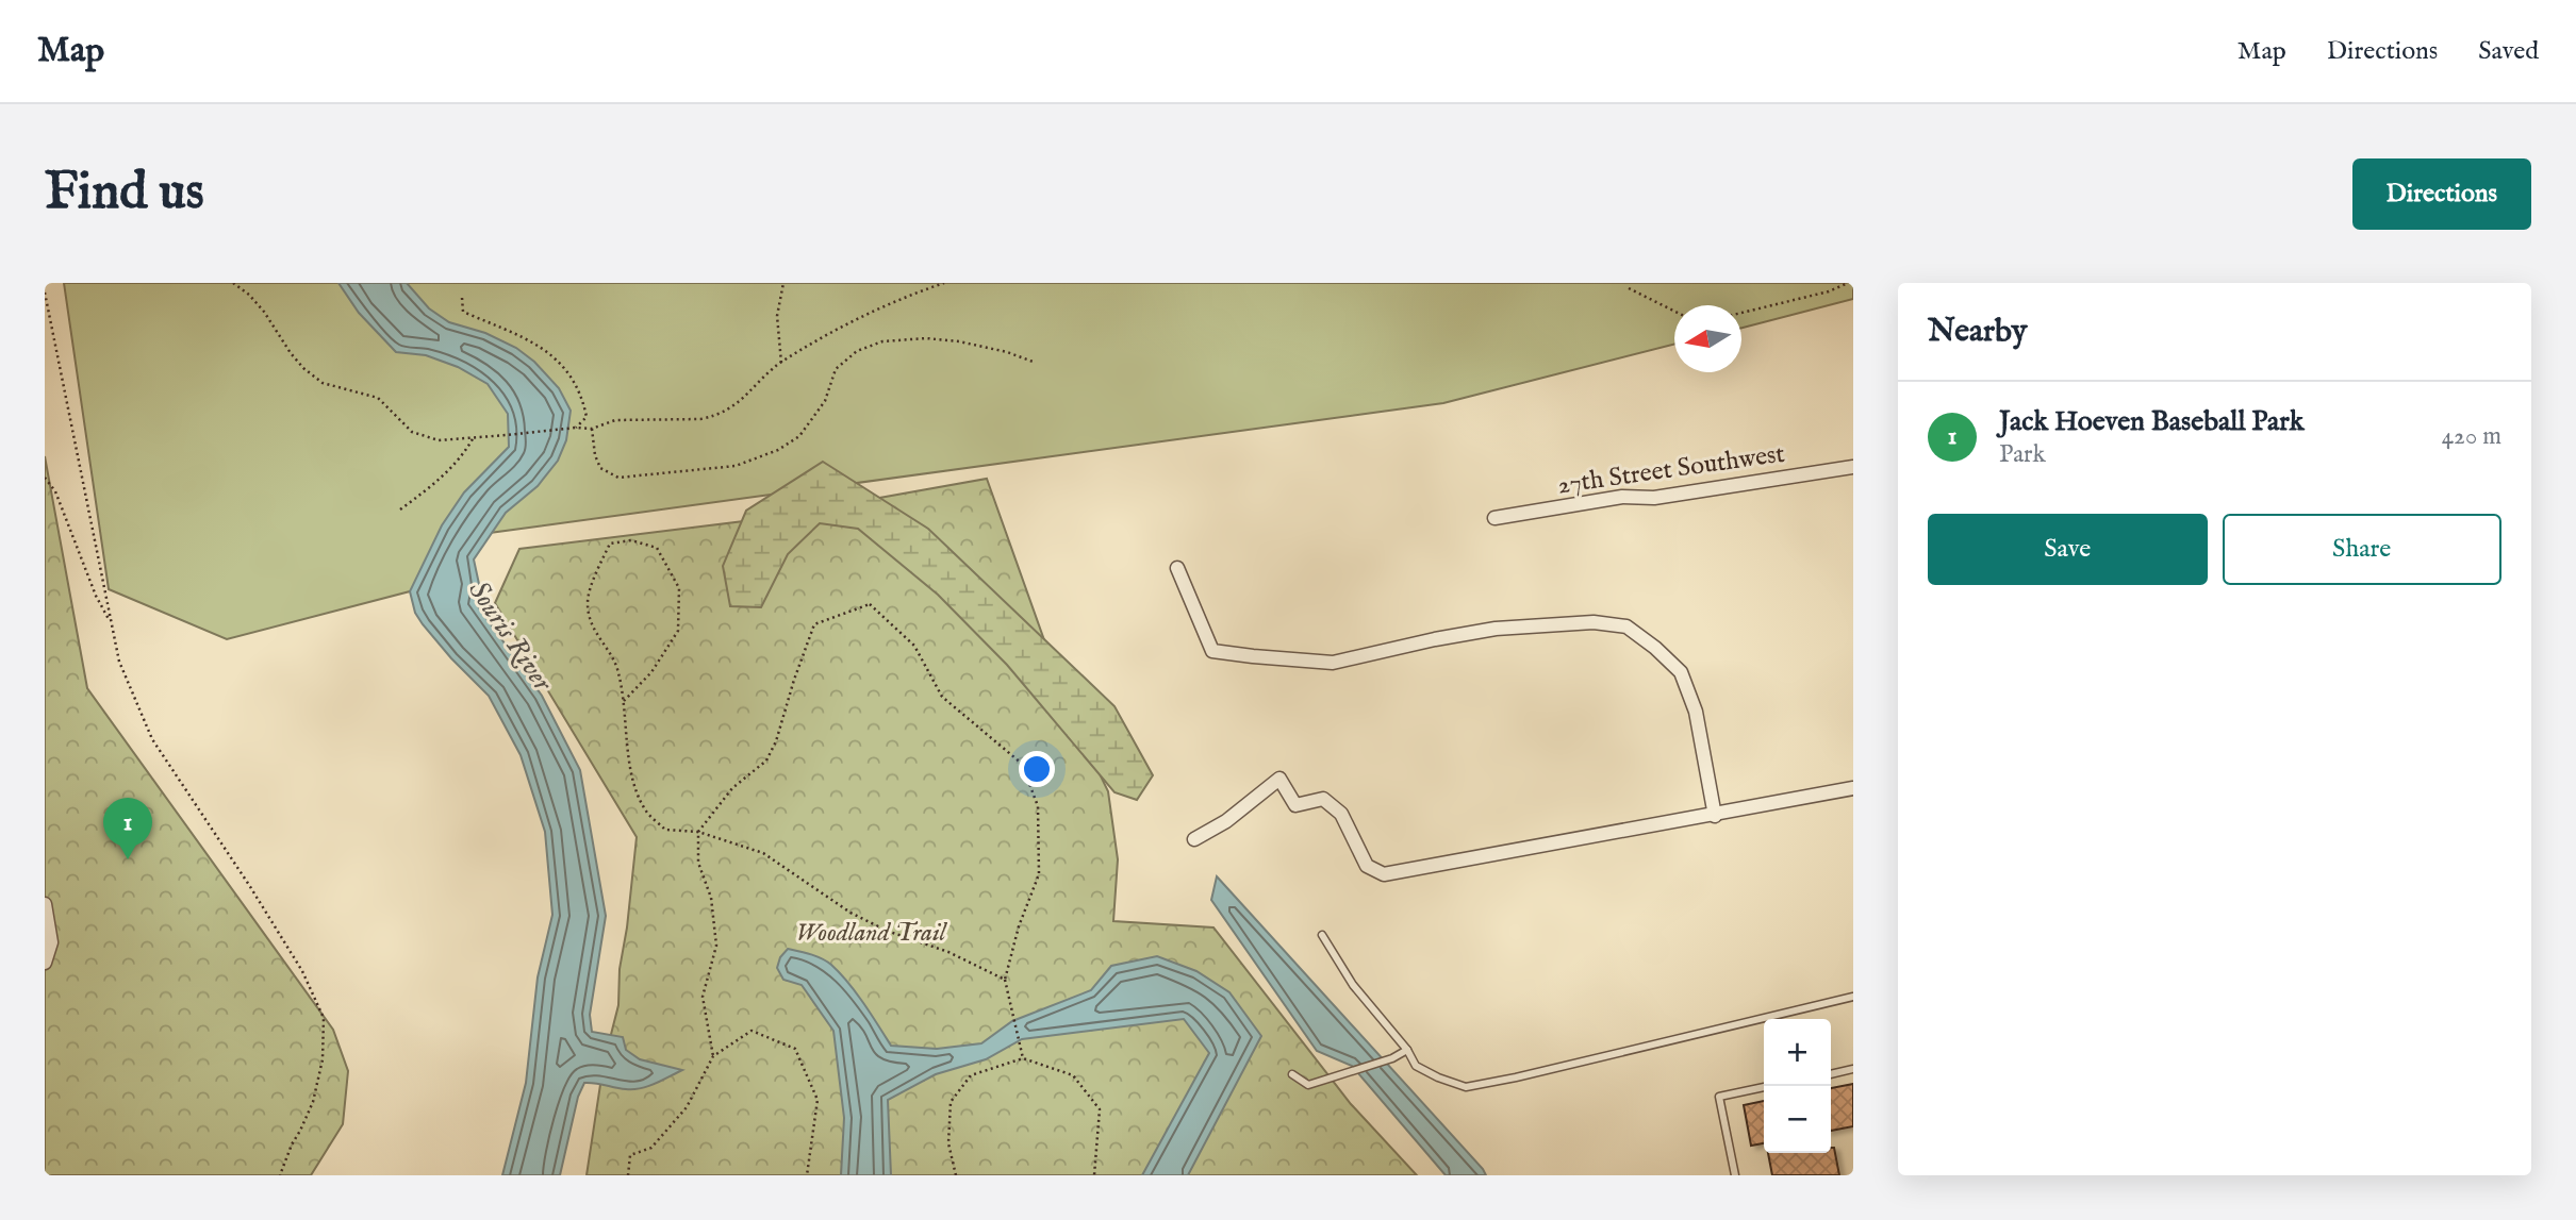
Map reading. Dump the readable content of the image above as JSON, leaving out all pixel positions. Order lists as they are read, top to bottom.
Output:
{
  "streets": {
    "street": ["27th Street Southwest"]
  },
  "water": ["Souris River"],
  "parks": ["Woodland Trail"],
  "north": "left",
  "page": {
    "header": "Map",
    "nav": ["Map", "Directions", "Saved"],
    "buttons": [
      "Directions",
      ["Save", "Share"]
    ],
    "title": "Find us",
    "heading": "Nearby",
    "list": [
      {
        "mark": "1",
        "name": "Jack Hoeven Baseball Park",
        "note": "Park",
        "value": "420 m"
      }
    ],
    "pins": "1",
    "map_buttons": ["+", "−"]
  }
}
